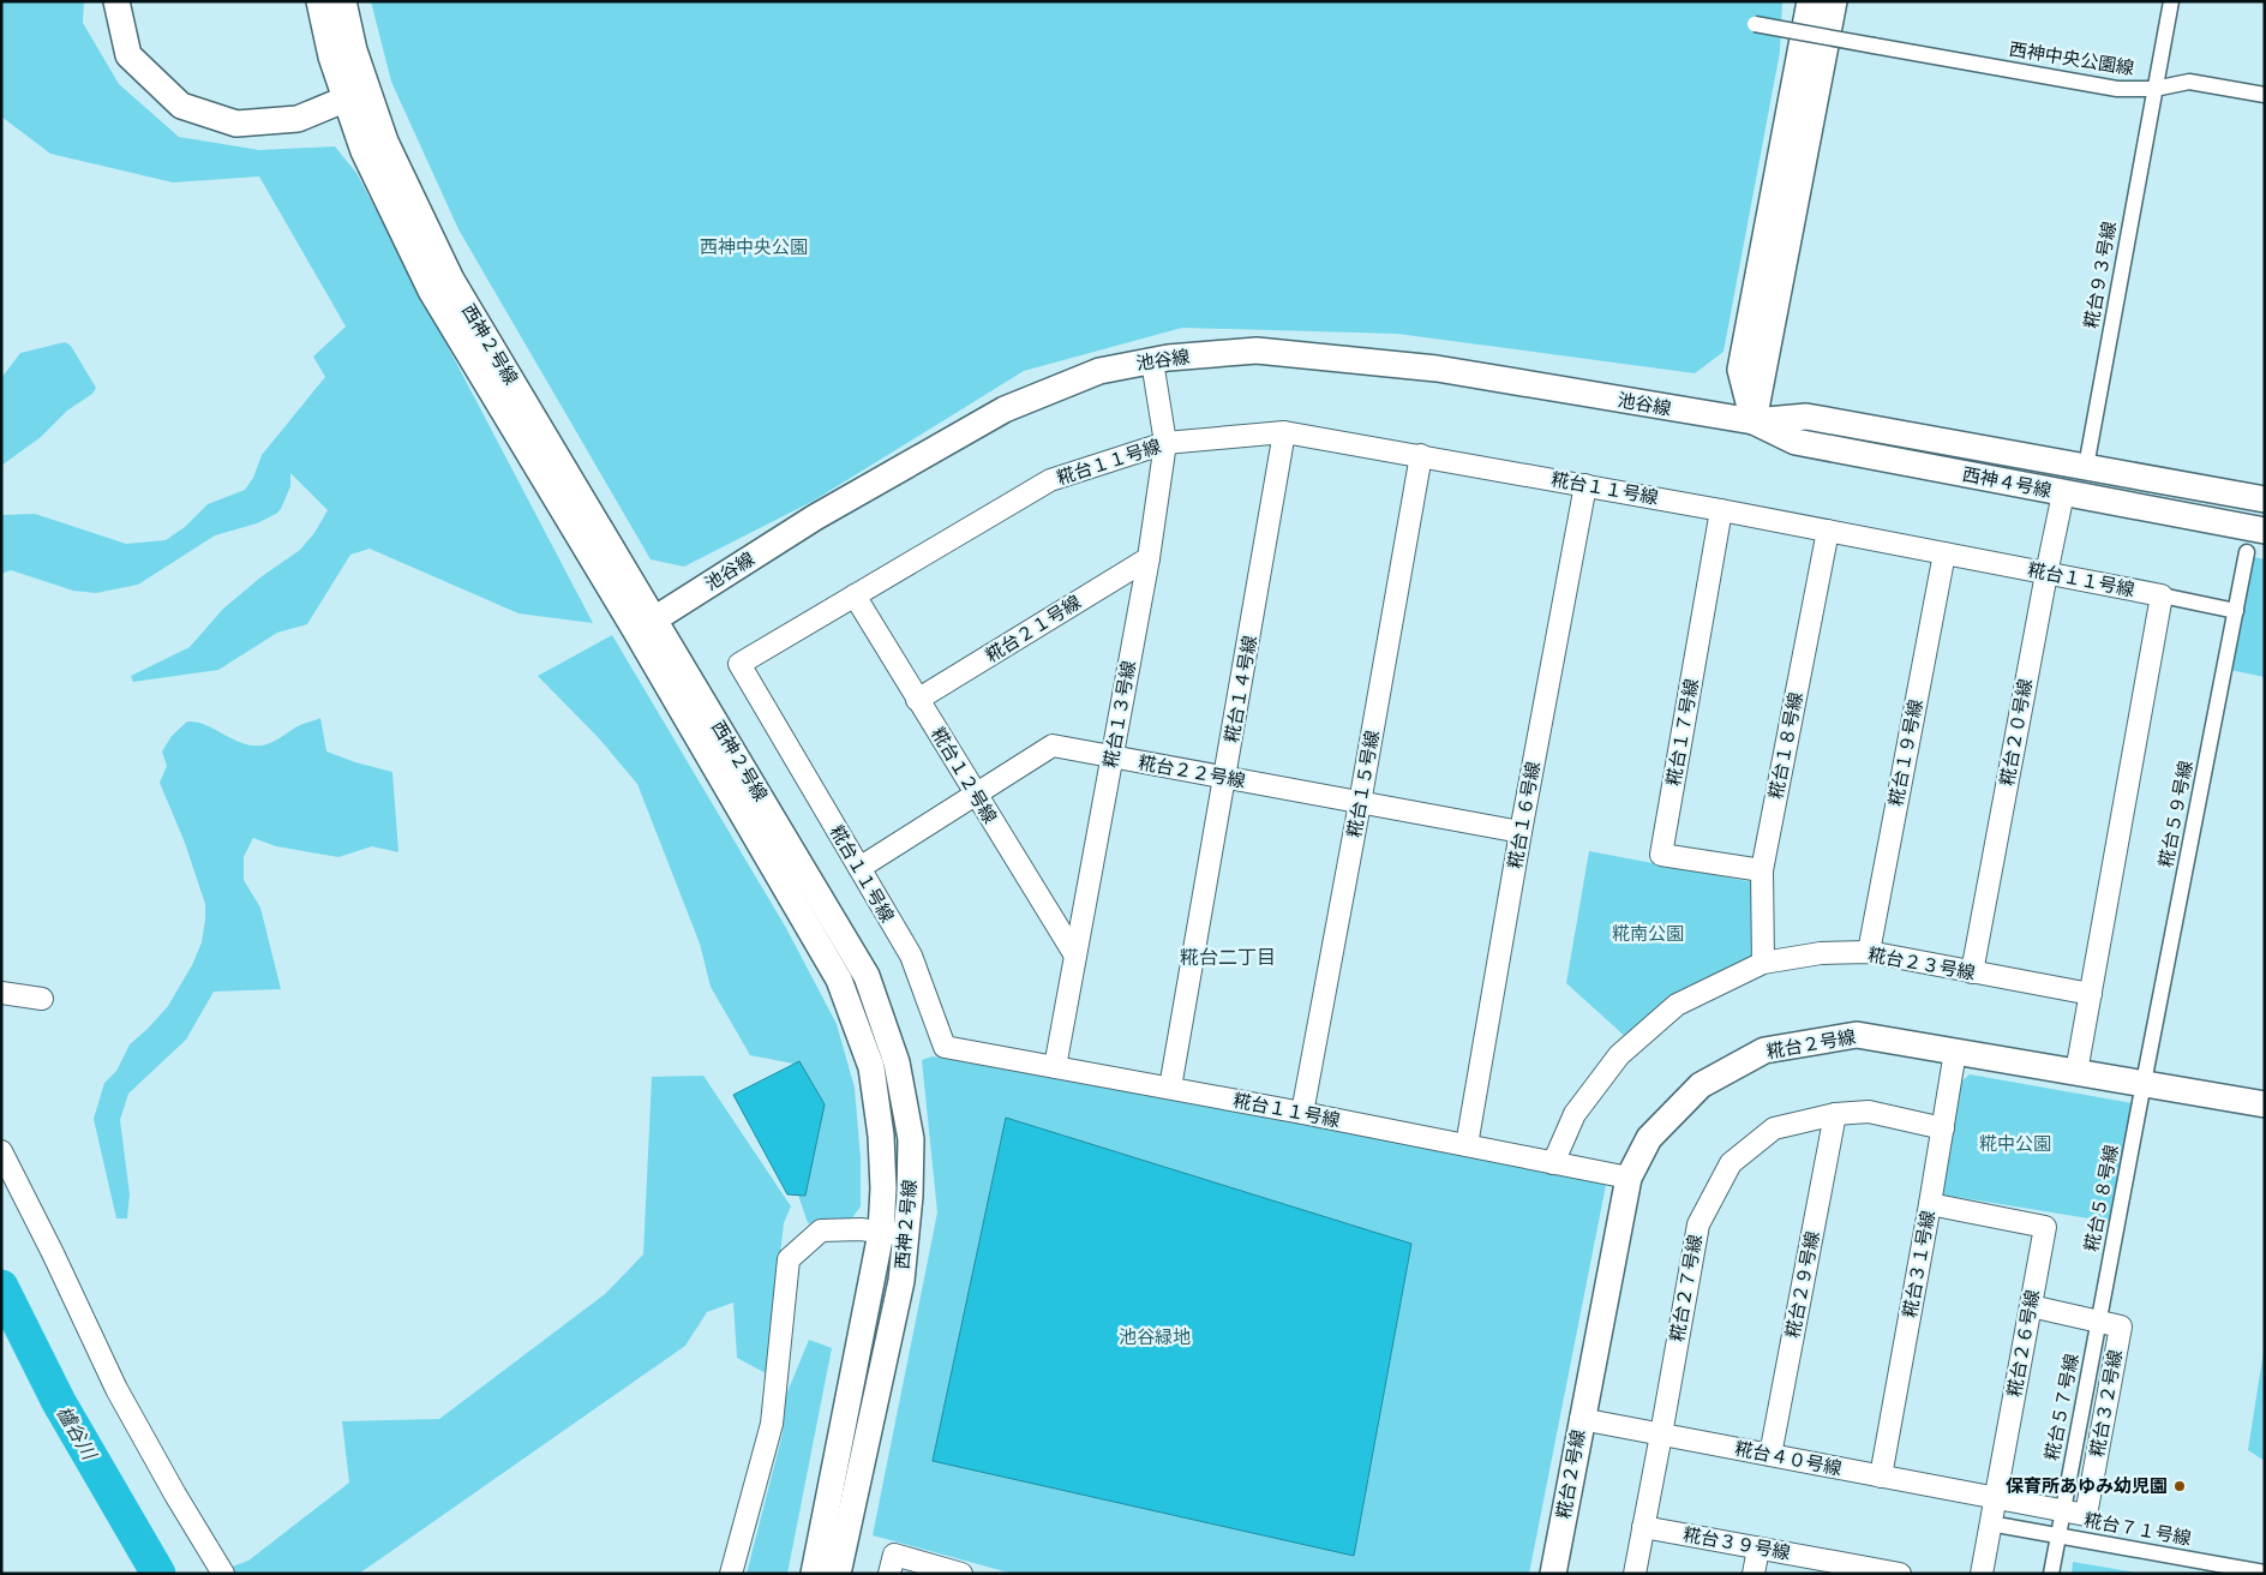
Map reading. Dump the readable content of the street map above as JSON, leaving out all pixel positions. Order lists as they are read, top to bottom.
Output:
{
  "streets": {
    "street": [
      "西神中央公園線",
      "糀台９３号線",
      "西神２号線",
      "池谷線",
      "糀台１１号線",
      "西神４号線",
      "糀台２１号線",
      "糀台１４号線",
      "糀台１３号線",
      "糀台１７号線",
      "糀台２０号線",
      "糀台１８号線",
      "糀台１９号線",
      "糀台２２号線",
      "糀台１２号線",
      "糀台１５号線",
      "糀台５９号線",
      "糀台１６号線",
      "糀台２３号線",
      "糀台２号線",
      "糀台５８号線",
      "糀台３１号線",
      "糀台２９号線",
      "糀台２７号線",
      "糀台２６号線",
      "糀台３２号線",
      "糀台４０号線",
      "糀台７１号線",
      "糀台３９号線"
    ]
  },
  "crossings": [
    ["西神中央公園線", "糀台９３号線"],
    ["糀台９３号線", "西神４号線"],
    ["西神２号線", "池谷線"],
    ["池谷線", "西神４号線"],
    ["池谷線", "糀台１３号線"],
    ["糀台１１号線", "糀台１４号線"],
    ["糀台１１号線", "糀台１３号線"],
    ["糀台１１号線", "糀台１７号線"],
    ["糀台１１号線", "糀台２０号線"],
    ["糀台１１号線", "糀台１８号線"],
    ["糀台１１号線", "糀台１９号線"],
    ["糀台１１号線", "糀台２２号線"],
    ["糀台１１号線", "糀台１２号線"],
    ["糀台１１号線", "糀台１５号線"],
    ["糀台１１号線", "糀台１６号線"],
    ["糀台１１号線", "糀台２３号線"],
    ["糀台１１号線", "糀台２号線"],
    ["西神４号線", "糀台２０号線"],
    ["糀台２１号線", "糀台１３号線"],
    ["糀台２１号線", "糀台１２号線"],
    ["糀台１４号線", "糀台２２号線"],
    ["糀台１３号線", "糀台２２号線"],
    ["糀台１３号線", "糀台１２号線"],
    ["糀台１７号線", "糀台１８号線"],
    ["糀台２０号線", "糀台２３号線"],
    ["糀台１８号線", "糀台２３号線"],
    ["糀台１９号線", "糀台２３号線"],
    ["糀台２２号線", "糀台１２号線"],
    ["糀台２２号線", "糀台１５号線"],
    ["糀台２２号線", "糀台１６号線"],
    ["糀台５９号線", "糀台２号線"],
    ["糀台５９号線", "糀台５８号線"],
    ["糀台２号線", "糀台５８号線"],
    ["糀台２号線", "糀台３１号線"],
    ["糀台２号線", "糀台４０号線"],
    ["糀台５８号線", "糀台３２号線"],
    ["糀台３１号線", "糀台２７号線"],
    ["糀台３１号線", "糀台２６号線"],
    ["糀台３１号線", "糀台４０号線"],
    ["糀台２９号線", "糀台２７号線"],
    ["糀台２９号線", "糀台４０号線"],
    ["糀台２７号線", "糀台４０号線"],
    ["糀台２７号線", "糀台３９号線"],
    ["糀台２６号線", "糀台３２号線"],
    ["糀台２６号線", "糀台４０号線"],
    ["糀台３２号線", "糀台４０号線"]
  ],
  "districts": ["糀台二丁目"],
  "water": ["櫨谷川"],
  "parks": [
    "西神中央公園",
    "糀南公園",
    "糀中公園",
    "池谷緑地"
  ],
  "places": ["保育所あゆみ幼児園"]
}
